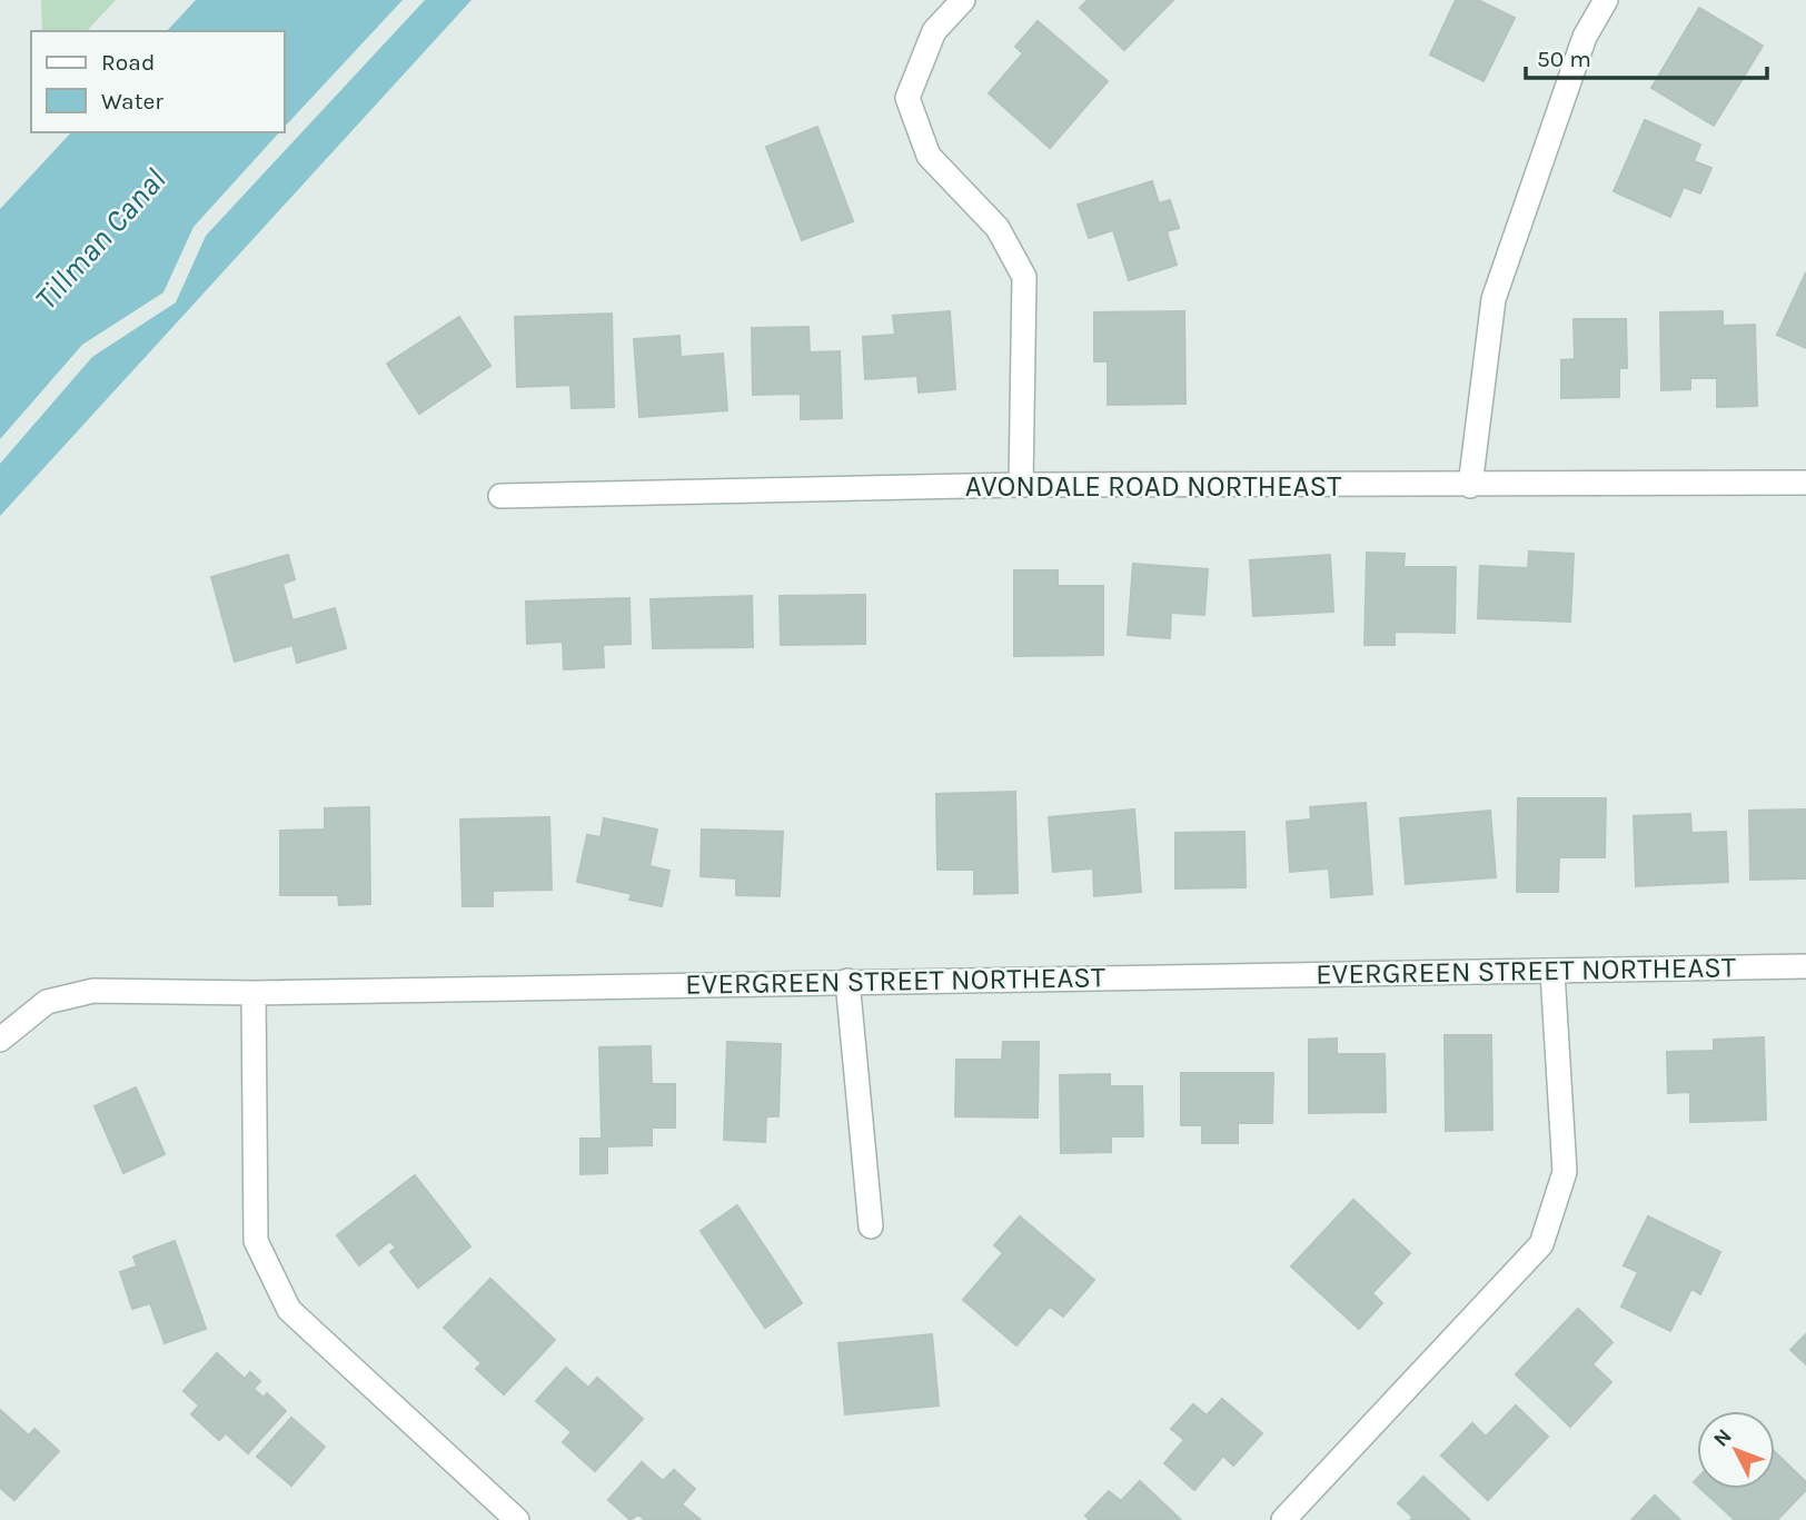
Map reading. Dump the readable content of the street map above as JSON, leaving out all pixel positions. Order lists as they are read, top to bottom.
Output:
{
  "streets": {
    "street": ["AVONDALE ROAD NORTHEAST", "EVERGREEN STREET NORTHEAST"]
  },
  "water": ["Tillman Canal"],
  "legend": ["Road", "Water"],
  "scale_bar": "50 m",
  "north": "top left"
}
